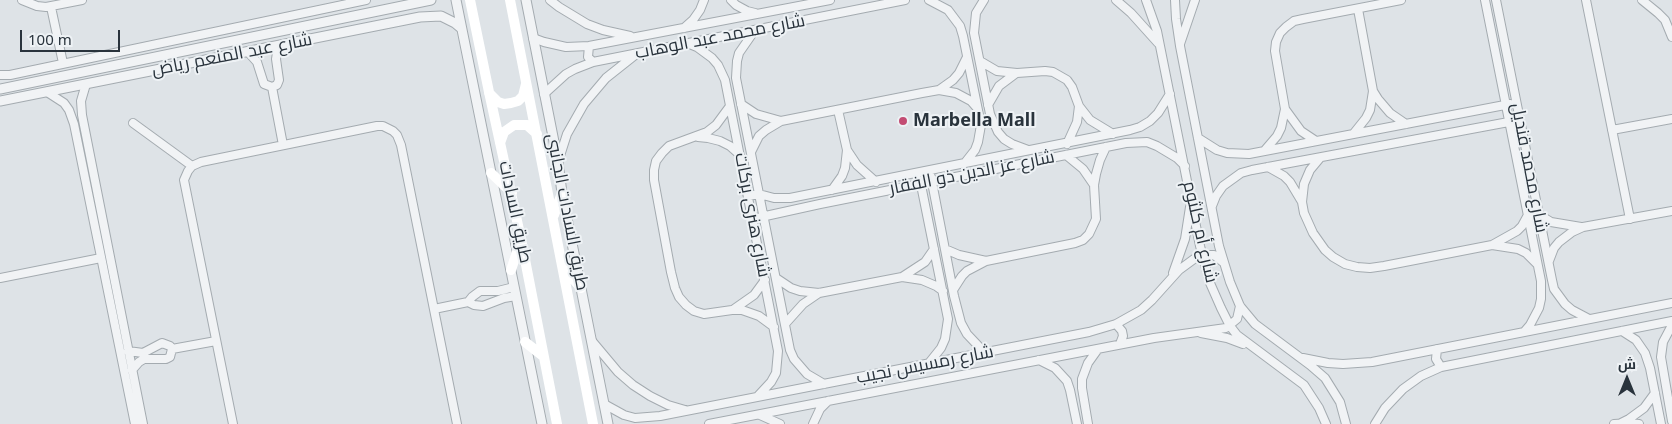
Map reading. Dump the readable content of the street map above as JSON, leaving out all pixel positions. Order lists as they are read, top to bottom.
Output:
{
  "streets": {
    "main road": ["طريق السادات"],
    "street": [
      "شارع محمد عبد الوهاب",
      "شارع عبد المنعم رياض",
      "شارع محمد قنديل",
      "شارع عز الدين ذو الفقار",
      "طريق السادات الجانبى",
      "شارع هنرى بركات",
      "شارع أم كلثوم",
      "شارع رمسيس نجيب"
    ]
  },
  "crossings": [
    ["شارع محمد عبد الوهاب", "طريق السادات الجانبى"],
    ["شارع محمد عبد الوهاب", "شارع هنرى بركات"],
    ["شارع عز الدين ذو الفقار", "شارع هنرى بركات"],
    ["شارع عز الدين ذو الفقار", "شارع أم كلثوم"],
    ["طريق السادات الجانبى", "شارع رمسيس نجيب"],
    ["شارع هنرى بركات", "شارع رمسيس نجيب"],
    ["شارع أم كلثوم", "شارع رمسيس نجيب"]
  ],
  "places": ["Marbella Mall"],
  "scale_bar": "100 m",
  "north": "top"
}
